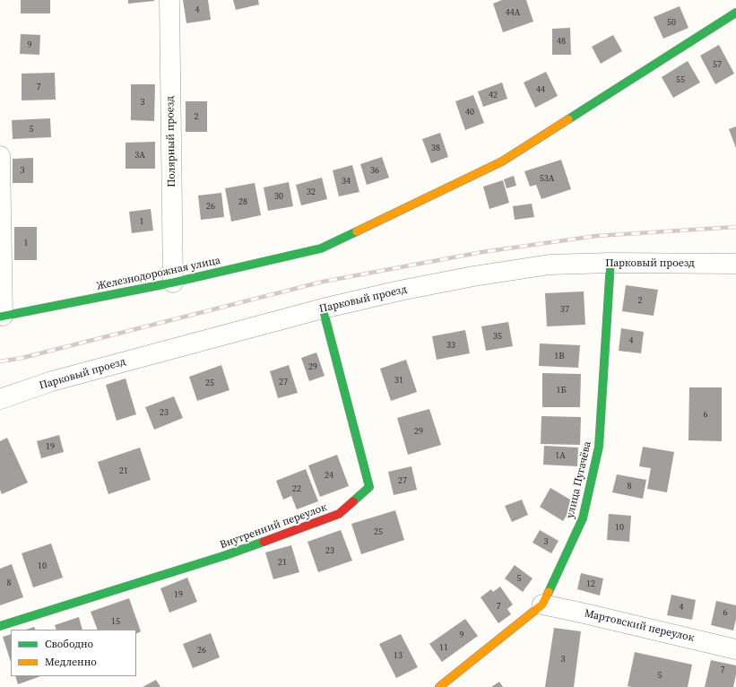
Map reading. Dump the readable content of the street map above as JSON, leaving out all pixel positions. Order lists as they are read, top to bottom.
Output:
{
  "streets": {
    "street": [
      "Полярный проезд",
      "Парковый проезд",
      "Железнодорожная улица",
      "улица Пугачёва",
      "Внутренний переулок",
      "Мартовский переулок"
    ]
  },
  "crossings": [
    ["Полярный проезд", "Железнодорожная улица"],
    ["Парковый проезд", "улица Пугачёва"],
    ["Парковый проезд", "Внутренний переулок"],
    ["улица Пугачёва", "Мартовский переулок"]
  ],
  "house_numbers": [
    "4",
    "44А",
    "50",
    "48",
    "9",
    "57",
    "55",
    "7",
    "44",
    "42",
    "3",
    "40",
    "2",
    "5",
    "38",
    "3А",
    "3",
    "36",
    "53А",
    "34",
    "32",
    "30",
    "28",
    "26",
    "1",
    "1",
    "2",
    "37",
    "35",
    "4",
    "33",
    "1В",
    "29",
    "31",
    "27",
    "25",
    "1Б",
    "23",
    "6",
    "29",
    "19",
    "1А",
    "21",
    "24",
    "27",
    "8",
    "22",
    "10",
    "25",
    "3",
    "23",
    "21",
    "10",
    "5",
    "8",
    "12",
    "19",
    "7",
    "4",
    "6",
    "15",
    "9",
    "11",
    "26",
    "13",
    "3",
    "7",
    "5"
  ],
  "legend": ["Свободно", "Медленно"]
}
